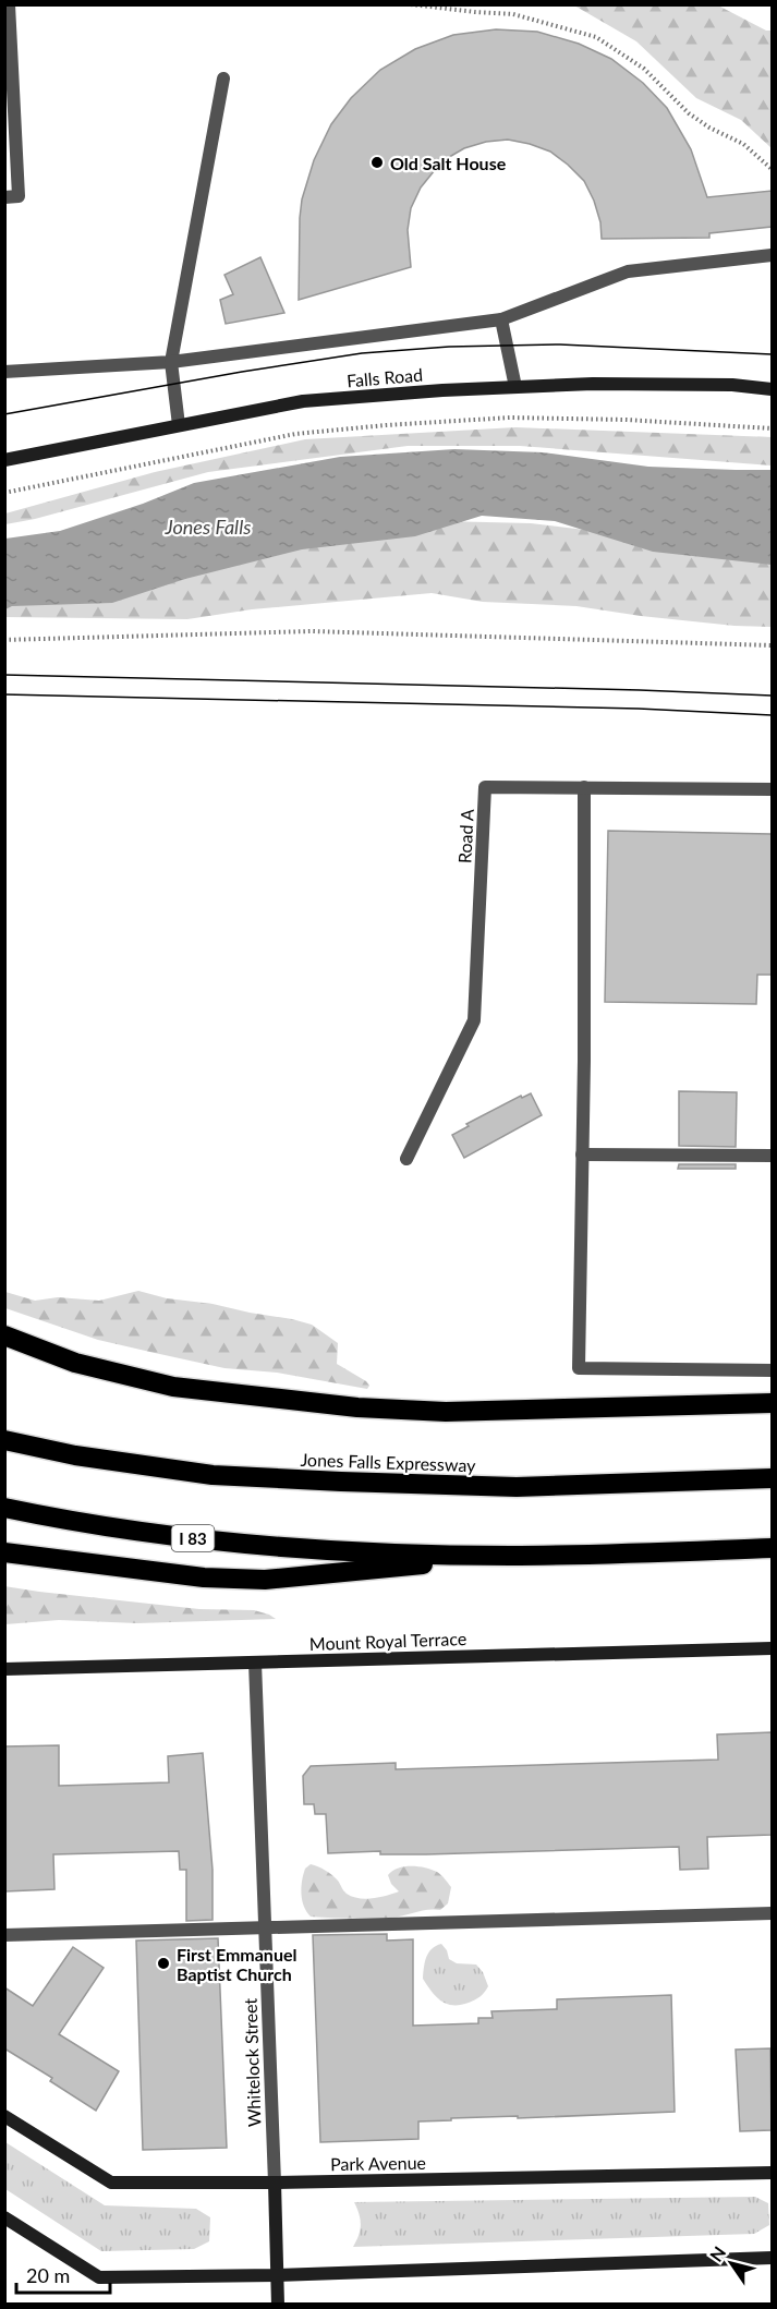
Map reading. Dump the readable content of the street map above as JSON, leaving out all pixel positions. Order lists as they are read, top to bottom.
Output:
{
  "streets": {
    "highway": ["Jones Falls Expressway", "I 83"],
    "street": [
      "Falls Road",
      "Road A",
      "Mount Royal Terrace",
      "Whitelock Street",
      "Park Avenue"
    ]
  },
  "crossings": [
    ["Mount Royal Terrace", "Whitelock Street"],
    ["Whitelock Street", "Park Avenue"]
  ],
  "water": ["Jones Falls"],
  "places": ["Old Salt House", "First Emmanuel Baptist Church"],
  "scale_bar": "20 m",
  "north": "top left"
}
